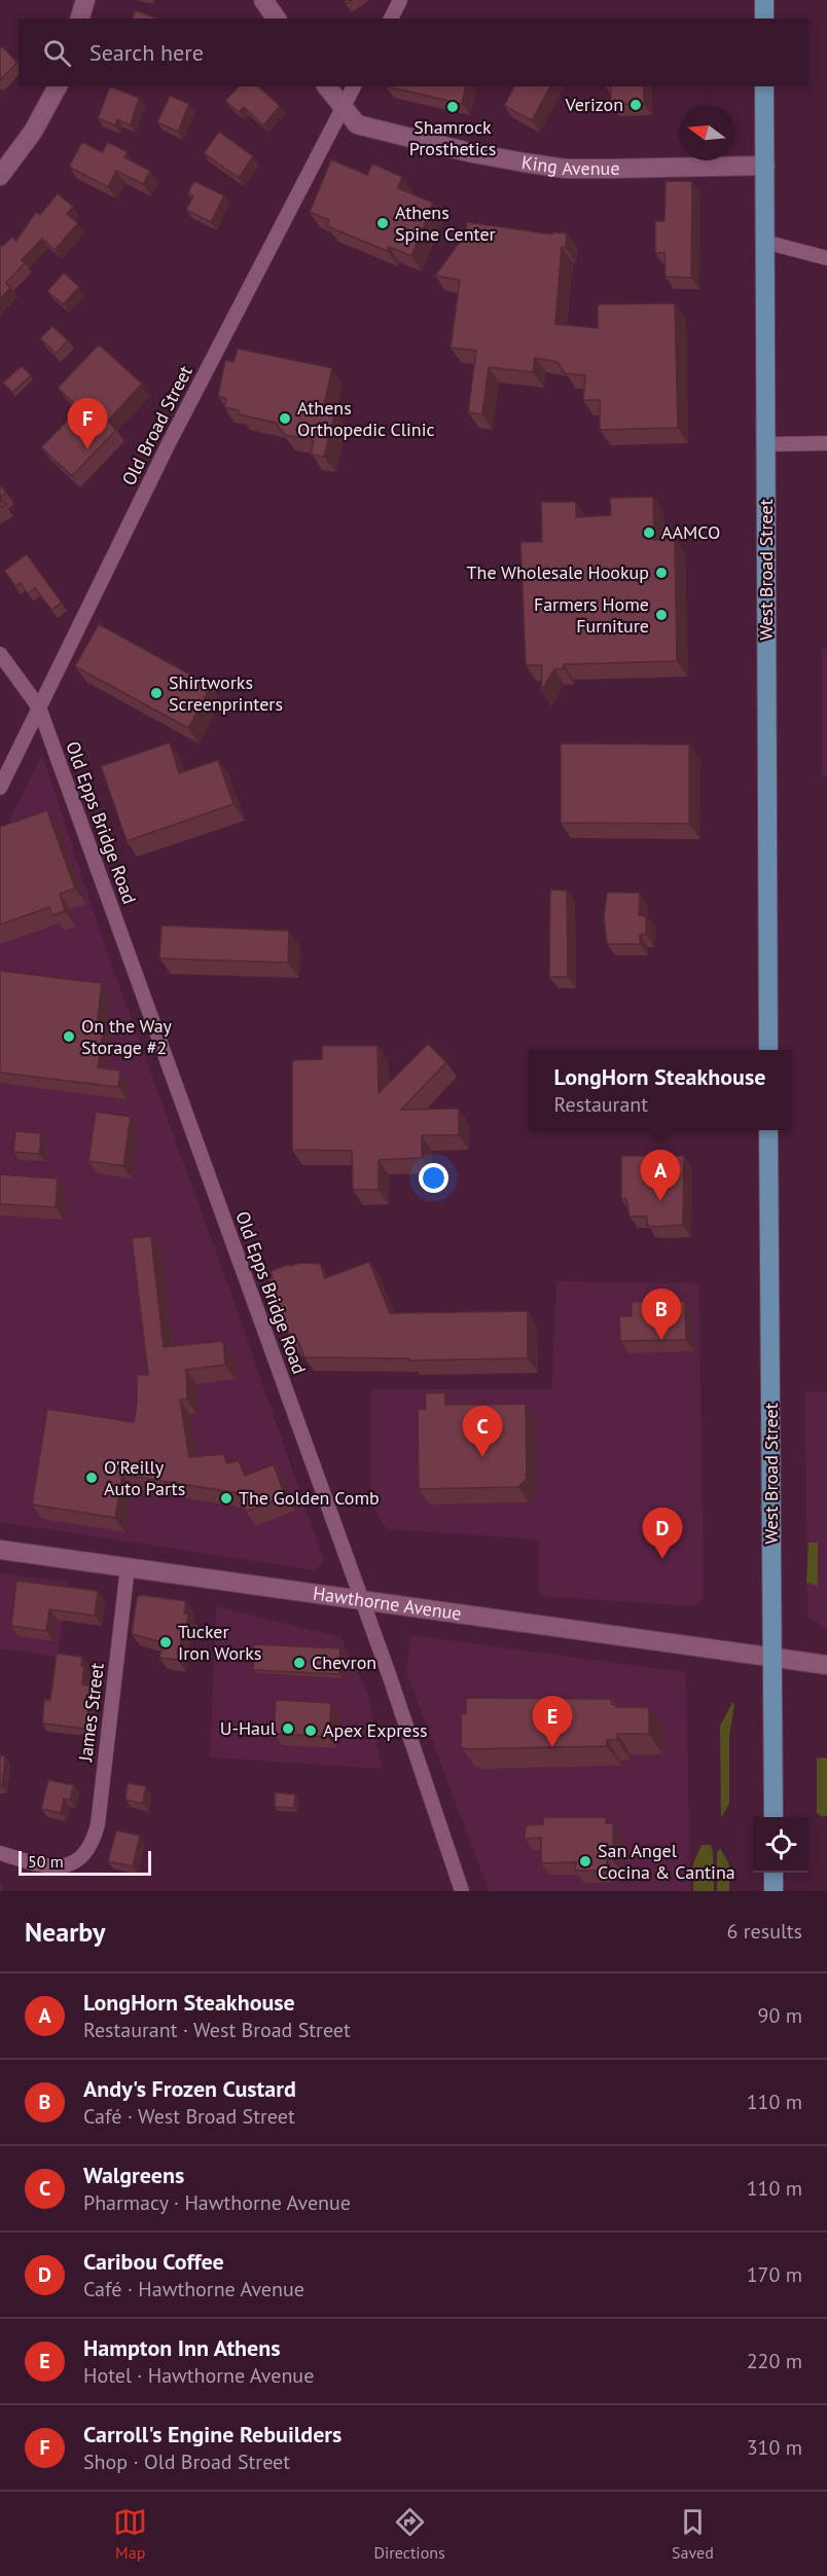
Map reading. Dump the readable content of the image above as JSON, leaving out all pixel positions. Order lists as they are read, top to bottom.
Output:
{
  "streets": {
    "main road": ["King Avenue", "West Broad Street", "Hawthorne Avenue"],
    "street": ["Old Broad Street", "Old Epps Bridge Road", "James Street"]
  },
  "crossings": [
    ["King Avenue", "Old Broad Street"],
    ["King Avenue", "West Broad Street"],
    ["Old Broad Street", "Old Epps Bridge Road"],
    ["West Broad Street", "Hawthorne Avenue"],
    ["Old Epps Bridge Road", "Hawthorne Avenue"],
    ["Hawthorne Avenue", "James Street"]
  ],
  "places": [
    "Verizon",
    "Shamrock Prosthetics",
    "Athens Spine Center",
    "Athens Orthopedic Clinic",
    "AAMCO",
    "The Wholesale Hookup",
    "Farmers Home Furniture",
    "Shirtworks Screenprinters",
    "On the Way Storage #2",
    "O'Reilly Auto Parts",
    "The Golden Comb",
    "Tucker Iron Works",
    "Chevron",
    "U-Haul",
    "Apex Express",
    "San Angel Cocina & Cantina"
  ],
  "scale_bar": "50 m",
  "north": "left",
  "page": {
    "search": "Search here",
    "pins": [
      "F",
      "A",
      "B",
      "C",
      "D",
      "E"
    ],
    "popup": ["LongHorn Steakhouse", "Restaurant"],
    "scale": "50 m",
    "heading": ["Nearby", "6 results"],
    "list": [
      {
        "mark": "A",
        "name": "LongHorn Steakhouse",
        "note": "Restaurant · West Broad Street",
        "value": "90 m"
      },
      {
        "mark": "B",
        "name": "Andy's Frozen Custard",
        "note": "Café · West Broad Street",
        "value": "110 m"
      },
      {
        "mark": "C",
        "name": "Walgreens",
        "note": "Pharmacy · Hawthorne Avenue",
        "value": "110 m"
      },
      {
        "mark": "D",
        "name": "Caribou Coffee",
        "note": "Café · Hawthorne Avenue",
        "value": "170 m"
      },
      {
        "mark": "E",
        "name": "Hampton Inn Athens",
        "note": "Hotel · Hawthorne Avenue",
        "value": "220 m"
      },
      {
        "mark": "F",
        "name": "Carroll's Engine Rebuilders",
        "note": "Shop · Old Broad Street",
        "value": "310 m"
      }
    ],
    "nav": ["Map", "Directions", "Saved"]
  }
}
